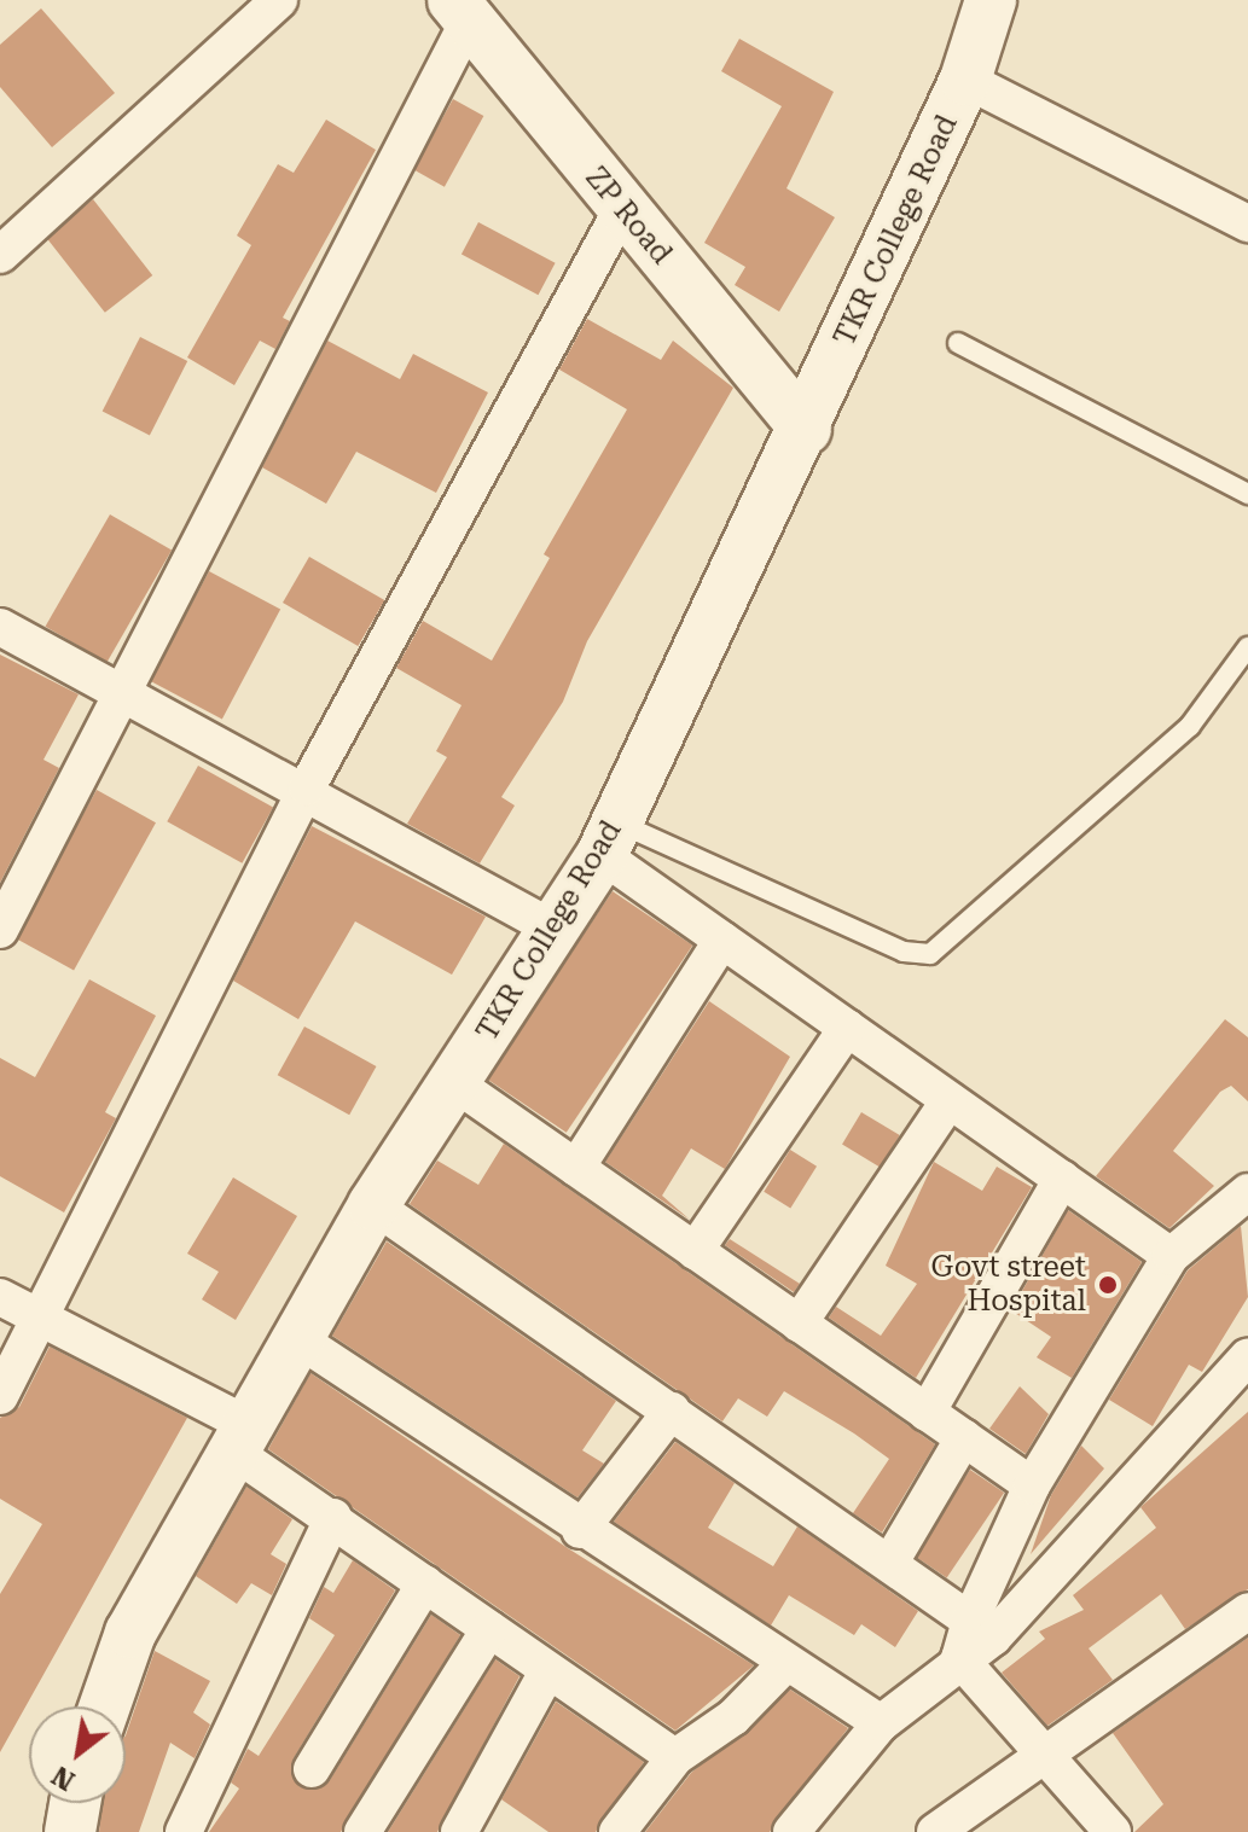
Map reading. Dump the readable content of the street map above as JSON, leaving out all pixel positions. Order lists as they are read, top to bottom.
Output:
{
  "streets": {
    "street": ["ZP Road", "TKR College Road"]
  },
  "crossings": [
    ["ZP Road", "TKR College Road"]
  ],
  "places": ["Govt street Hospital"],
  "north": "bottom left"
}
